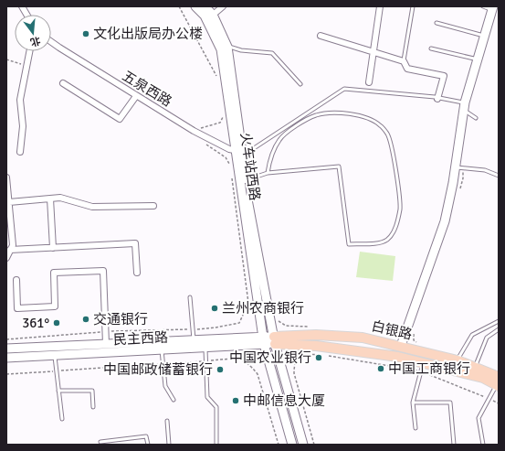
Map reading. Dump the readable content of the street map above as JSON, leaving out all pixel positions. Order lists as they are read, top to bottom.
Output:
{
  "streets": {
    "main road": ["火车站西路", "白银路", "民主西路"],
    "street": ["五泉西路"]
  },
  "crossings": [
    ["五泉西路", "火车站西路"],
    ["火车站西路", "白银路"],
    ["火车站西路", "民主西路"],
    ["白银路", "民主西路"]
  ],
  "places": [
    "文化出版局办公楼",
    "兰州农商银行",
    "交通银行",
    "361°",
    "中国农业银行",
    "中国工商银行",
    "中国邮政储蓄银行",
    "中邮信息大厦"
  ],
  "north": "bottom"
}
